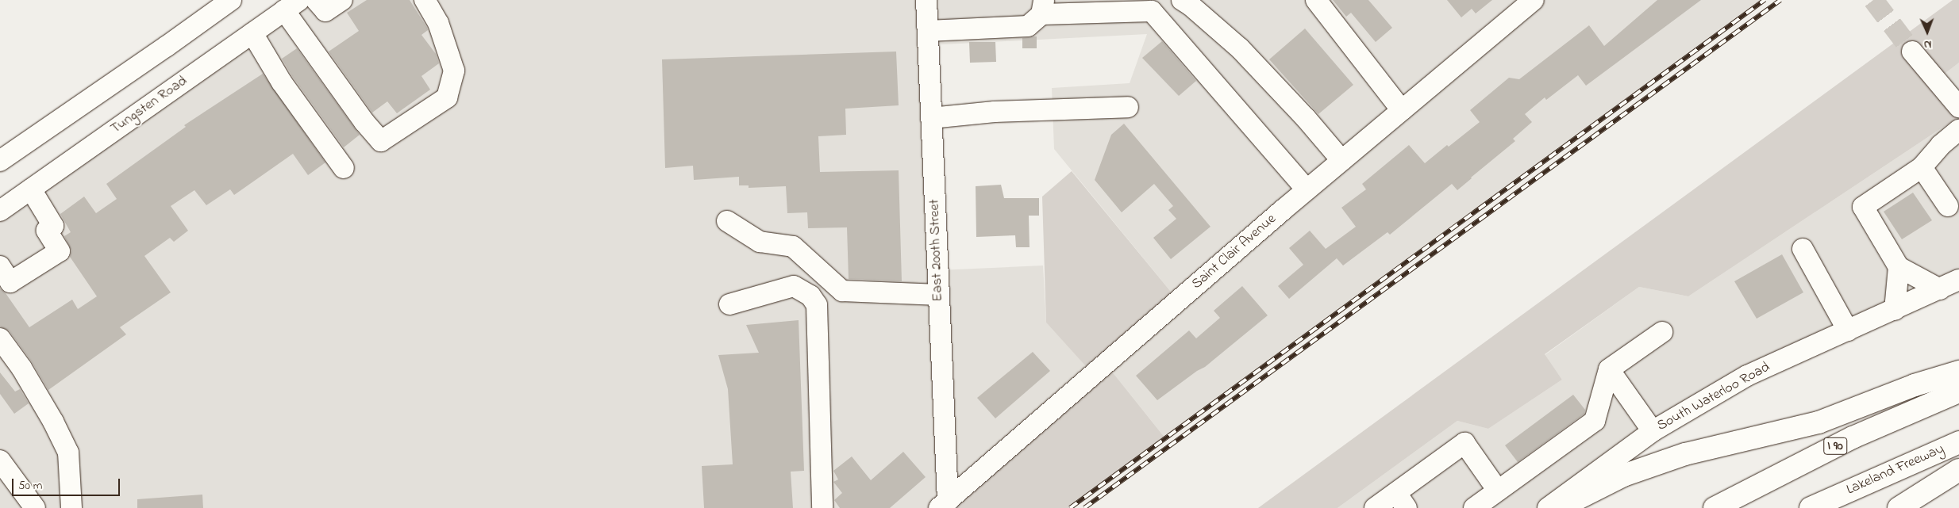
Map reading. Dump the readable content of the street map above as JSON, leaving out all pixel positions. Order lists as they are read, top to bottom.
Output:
{
  "streets": {
    "highway": ["I 90", "Lakeland Freeway"],
    "street": [
      "Tungsten Road",
      "East 200th Street",
      "Saint Clair Avenue",
      "South Waterloo Road"
    ]
  },
  "crossings": [
    ["East 200th Street", "Saint Clair Avenue"]
  ],
  "scale_bar": "50 m",
  "north": "bottom"
}
